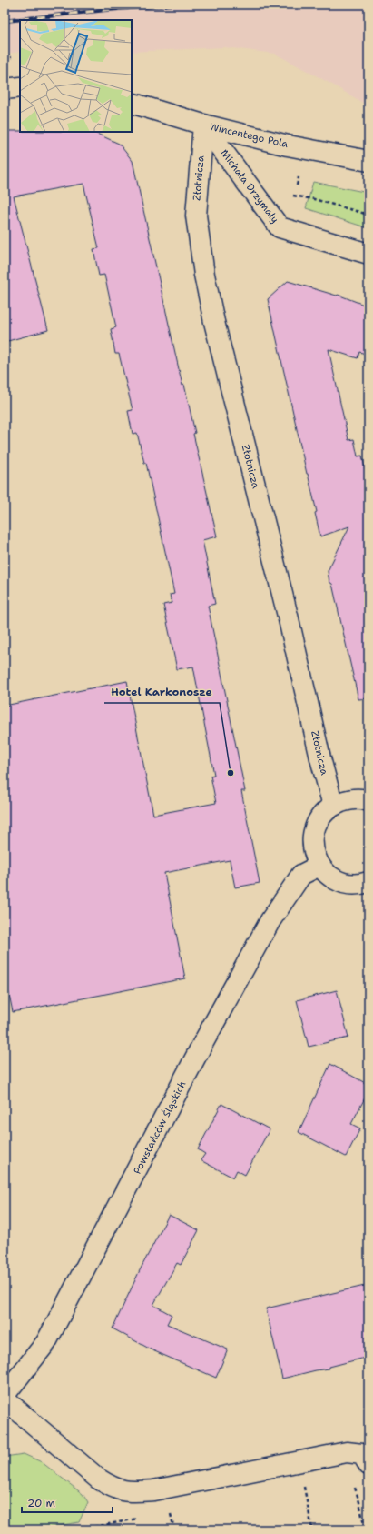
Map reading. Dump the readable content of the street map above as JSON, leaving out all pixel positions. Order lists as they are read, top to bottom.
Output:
{
  "streets": {
    "street": [
      "Wincentego Pola",
      "Złotnicza",
      "Michała Drzymały",
      "Powstańców Śląskich"
    ]
  },
  "crossings": [
    ["Wincentego Pola", "Złotnicza"],
    ["Wincentego Pola", "Michała Drzymały"],
    ["Złotnicza", "Michała Drzymały"]
  ],
  "places": ["Hotel Karkonosze"],
  "scale_bar": "20 m"
}
